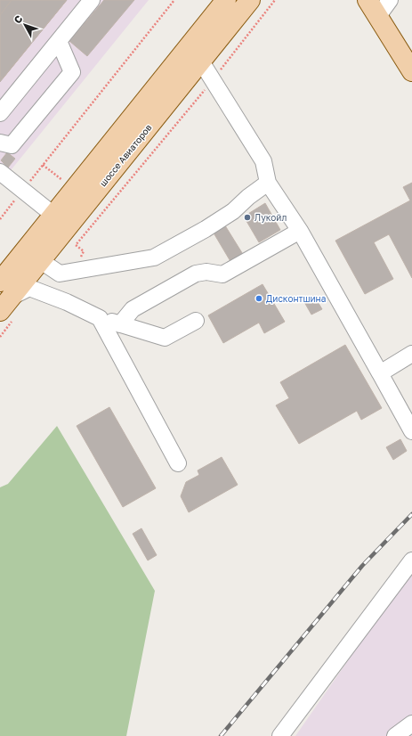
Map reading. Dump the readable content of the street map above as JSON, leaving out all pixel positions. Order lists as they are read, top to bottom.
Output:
{
  "streets": {
    "main road": ["шоссе Авиаторов"]
  },
  "places": ["Лукойл", "Дисконтшина"],
  "north": "top left"
}
